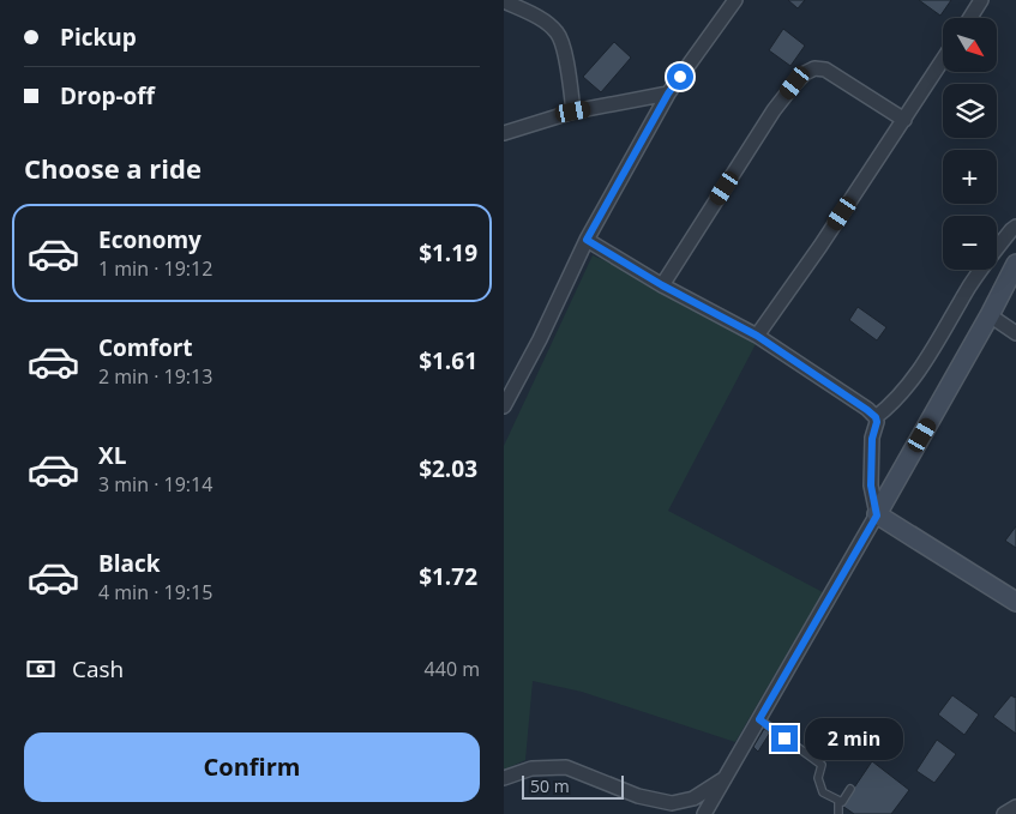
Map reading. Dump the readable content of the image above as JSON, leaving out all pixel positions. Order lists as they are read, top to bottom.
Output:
{
  "scale_bar": "50 m",
  "north": "bottom right",
  "page": {
    "banner": ["Pickup", "Drop-off"],
    "map_buttons": ["+", "−"],
    "heading": "Choose a ride",
    "list": [
      {
        "name": "Economy",
        "note": "1 min · 19:12",
        "value": "$1.19"
      },
      {
        "name": "Comfort",
        "note": "2 min · 19:13",
        "value": "$1.61"
      },
      {
        "name": "XL",
        "note": "3 min · 19:14",
        "value": "$2.03"
      },
      {
        "name": "Black",
        "note": "4 min · 19:15",
        "value": "$1.72"
      }
    ],
    "pay": ["Cash", "440 m"],
    "bubble": "2 min",
    "buttons": "Confirm",
    "scale": "50 m"
  }
}
